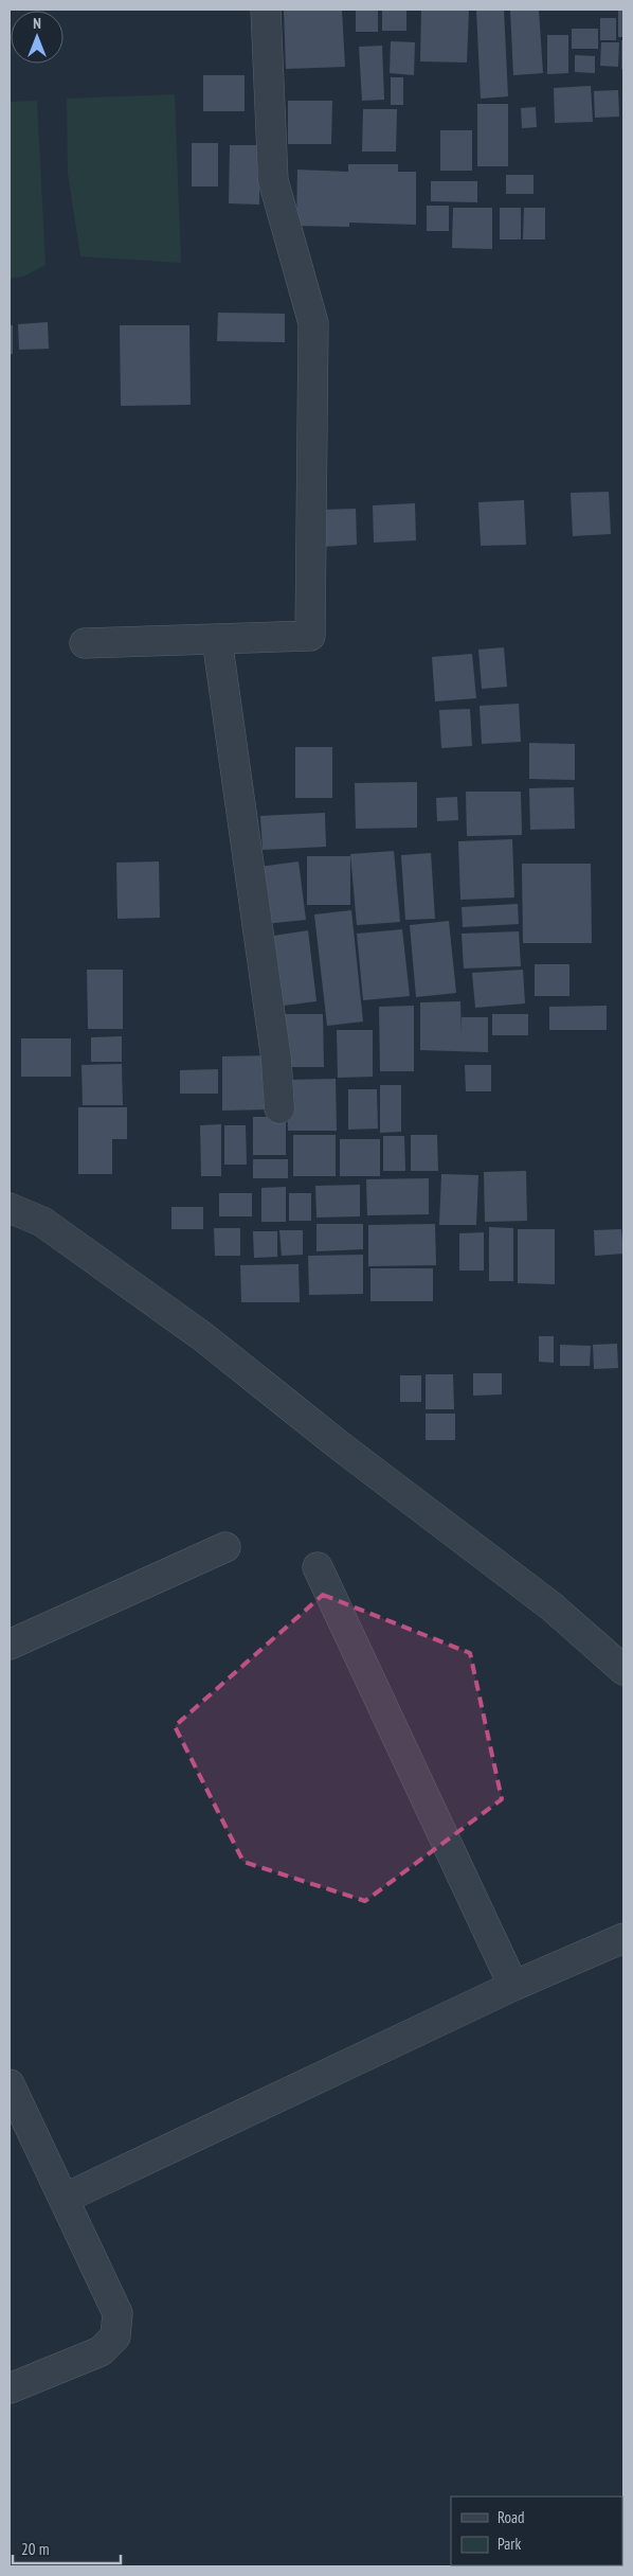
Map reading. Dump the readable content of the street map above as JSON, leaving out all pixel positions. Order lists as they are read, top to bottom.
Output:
{
  "legend": ["Road", "Park"],
  "scale_bar": "20 m",
  "north": "top"
}
